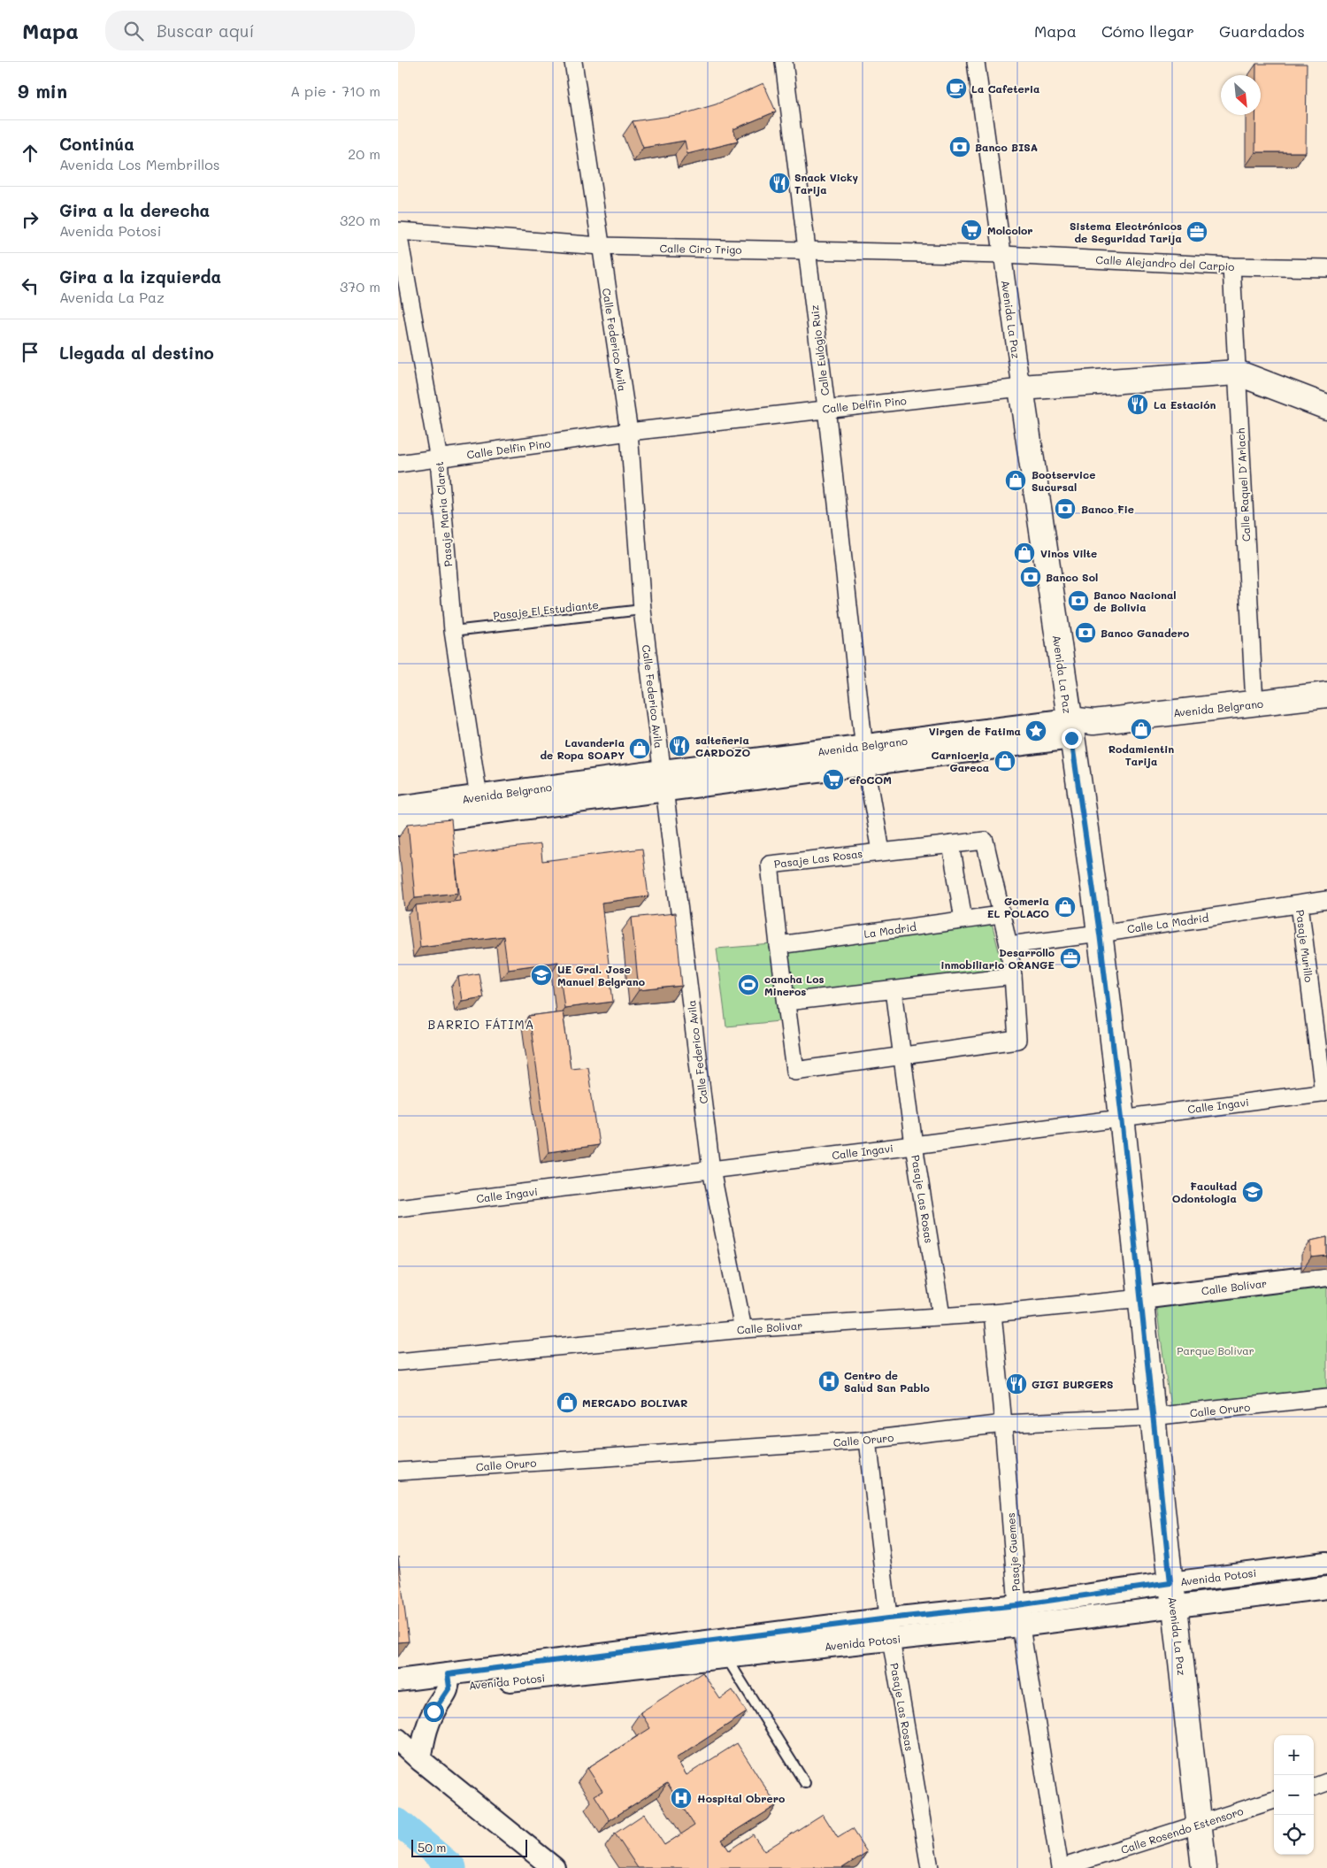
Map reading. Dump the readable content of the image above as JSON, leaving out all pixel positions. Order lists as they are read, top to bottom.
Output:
{
  "streets": {
    "main road": ["Avenida La Paz", "Calle Delfin Pino", "Avenida Belgrano"],
    "street": [
      "Calle Ciro Trigo",
      "Calle Alejandro del Carpio",
      "Calle Federico Avila",
      "Calle Eulógio Ruiz",
      "Calle Raquel D´Arlach",
      "Pasaje Maria Claret",
      "Pasaje Las Rosas",
      "Calle La Madrid",
      "La Madrid",
      "Pasaje Murillo",
      "Calle Ingavi",
      "Calle Bolívar",
      "Calle Bolivar",
      "Calle Oruro",
      "Pasaje Guemes",
      "Avenida Potosi",
      "Calle Rosendo Estensoro"
    ],
    "lane": ["Pasaje El Estudiante"]
  },
  "crossings": [
    ["Calle Ciro Trigo", "Calle Alejandro del Carpio"],
    ["Calle Ciro Trigo", "Avenida La Paz"],
    ["Calle Ciro Trigo", "Calle Federico Avila"],
    ["Calle Ciro Trigo", "Calle Eulógio Ruiz"],
    ["Calle Ciro Trigo", "Pasaje Maria Claret"],
    ["Calle Alejandro del Carpio", "Avenida La Paz"],
    ["Calle Alejandro del Carpio", "Calle Raquel D´Arlach"],
    ["Avenida La Paz", "Calle Delfin Pino"],
    ["Avenida La Paz", "Avenida Belgrano"],
    ["Avenida La Paz", "Calle La Madrid"],
    ["Avenida La Paz", "Calle Ingavi"],
    ["Avenida La Paz", "Calle Bolívar"],
    ["Avenida La Paz", "Calle Bolivar"],
    ["Avenida La Paz", "Calle Oruro"],
    ["Avenida La Paz", "Avenida Potosi"],
    ["Avenida La Paz", "Calle Rosendo Estensoro"],
    ["Calle Federico Avila", "Calle Delfin Pino"],
    ["Calle Federico Avila", "Pasaje El Estudiante"],
    ["Calle Federico Avila", "Avenida Belgrano"],
    ["Calle Federico Avila", "Calle Ingavi"],
    ["Calle Federico Avila", "Calle Bolivar"],
    ["Calle Eulógio Ruiz", "Calle Delfin Pino"],
    ["Calle Eulógio Ruiz", "Avenida Belgrano"],
    ["Calle Eulógio Ruiz", "Pasaje Las Rosas"],
    ["Calle Delfin Pino", "Calle Raquel D´Arlach"],
    ["Calle Delfin Pino", "Pasaje Maria Claret"],
    ["Calle Raquel D´Arlach", "Avenida Belgrano"],
    ["Pasaje Maria Claret", "Pasaje El Estudiante"],
    ["Pasaje Maria Claret", "Avenida Belgrano"],
    ["Pasaje Las Rosas", "Calle La Madrid"],
    ["Pasaje Las Rosas", "La Madrid"],
    ["Pasaje Las Rosas", "Calle Ingavi"],
    ["Pasaje Las Rosas", "Calle Bolivar"],
    ["Pasaje Las Rosas", "Calle Oruro"],
    ["Pasaje Las Rosas", "Avenida Potosi"],
    ["Calle La Madrid", "Pasaje Murillo"],
    ["Pasaje Murillo", "Calle Ingavi"],
    ["Calle Bolívar", "Calle Bolivar"],
    ["Calle Bolivar", "Pasaje Guemes"],
    ["Calle Oruro", "Pasaje Guemes"],
    ["Pasaje Guemes", "Avenida Potosi"],
    ["Pasaje Guemes", "Calle Rosendo Estensoro"]
  ],
  "districts": ["BARRIO FÁTIMA"],
  "parks": ["Parque Bolívar"],
  "places": {
    "cafe": ["La Cafeteria"],
    "bank": [
      "Banco BISA",
      "Banco Fie",
      "Banco Sol",
      "Banco Nacional de Bolivia",
      "Banco Ganadero"
    ],
    "restaurant": [
      "Snack Vicky Tarija",
      "La Estación",
      "salteñeria CARDOZO",
      "GIGI BURGERS"
    ],
    "supermarket": ["Molcolor", "efoCOM"],
    "office": ["Sistema Electrónicos de Seguridad Tarija", "Desarrollo inmobiliario ORANGE"],
    "shop": [
      "Bootservice Sucursal",
      "Vinos Vilte",
      "Rodamientin Tarija",
      "Lavanderia de Ropa SOAPY",
      "Carniceria Gareca",
      "Gomeria EL POLACO",
      "MERCADO BOLIVAR"
    ],
    "place": ["Virgen de Fatima"],
    "school or university": ["UE Gral. Jose Manuel Belgrano", "Facultad Odontologia"],
    "sports": ["cancha Los Mineros"],
    "hospital": ["Centro de Salud San Pablo", "Hospital Obrero"]
  },
  "scale_bar": "50 m",
  "north": "bottom right",
  "page": {
    "header": "Mapa",
    "search": "Buscar aquí",
    "nav": ["Mapa", "Cómo llegar", "Guardados"],
    "heading": ["9 min", "A pie · 710 m"],
    "list": [
      ["Continúa", "Avenida Los Membrillos", "20 m"],
      ["Gira a la derecha", "Avenida Potosi", "320 m"],
      ["Gira a la izquierda", "Avenida La Paz", "370 m"],
      "Llegada al destino"
    ],
    "map_buttons": ["+", "−"],
    "scale": "50 m"
  }
}
